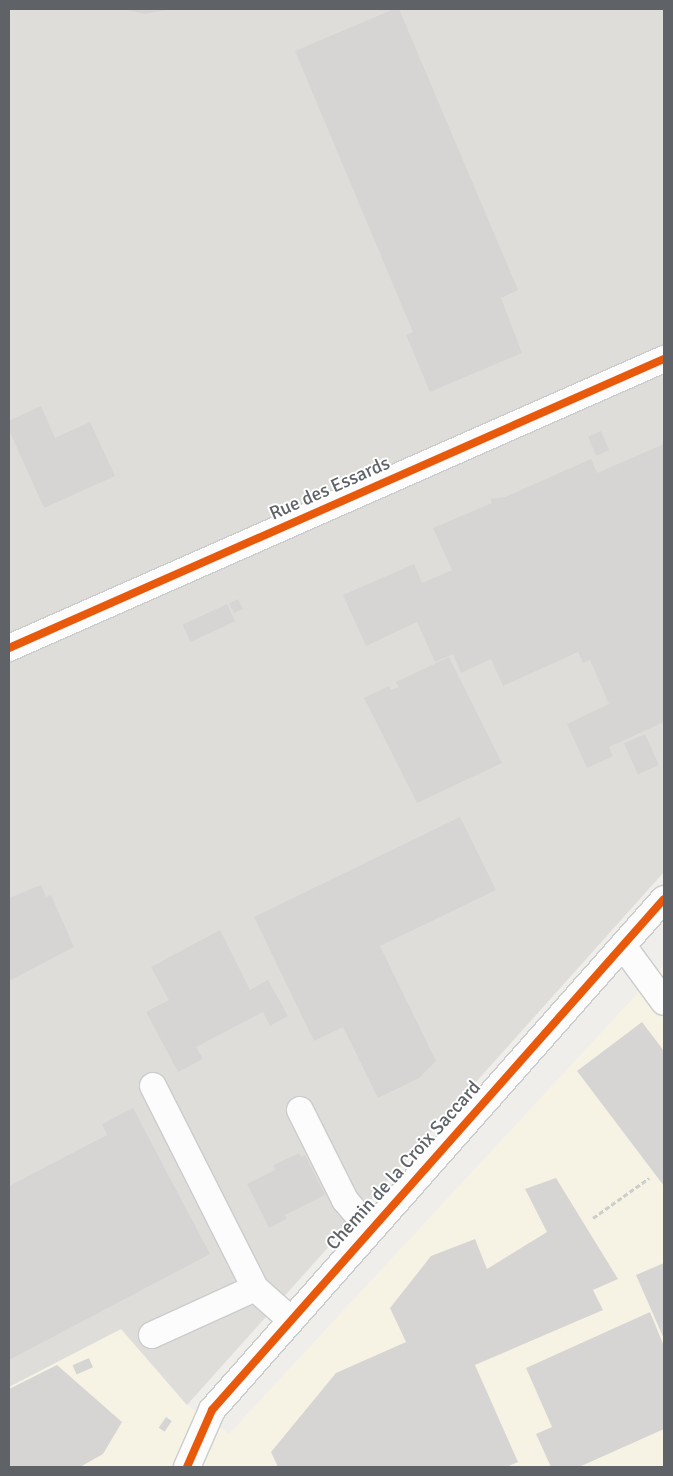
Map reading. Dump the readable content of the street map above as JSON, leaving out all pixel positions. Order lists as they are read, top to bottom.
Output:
{
  "streets": {
    "street": ["Rue des Essards", "Chemin de la Croix Saccard"]
  }
}
